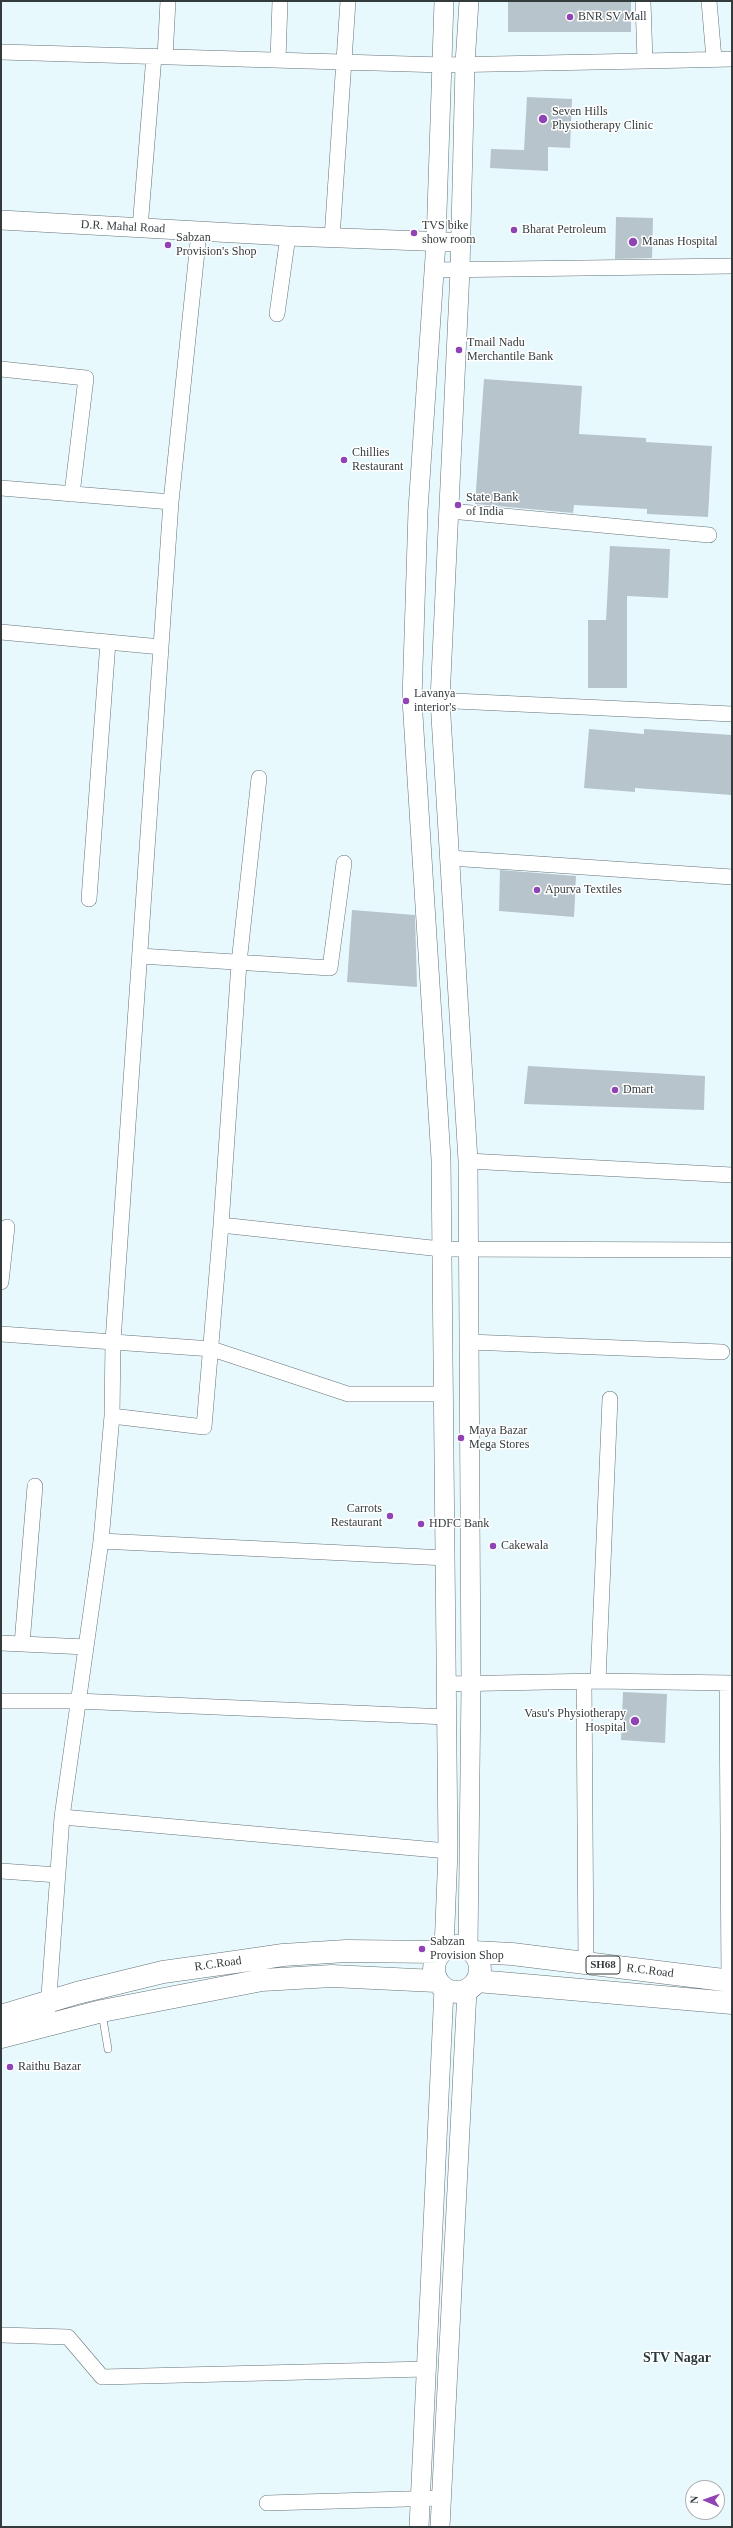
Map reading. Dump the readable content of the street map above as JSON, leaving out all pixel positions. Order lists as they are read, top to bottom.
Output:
{
  "streets": {
    "main road": ["R.C.Road", "SH68"],
    "street": ["D.R. Mahal Road"]
  },
  "crossings": [
    ["R.C.Road", "SH68"]
  ],
  "districts": ["STV Nagar"],
  "places": [
    "BNR SV Mall",
    "Seven Hills Physiotherapy Clinic",
    "Bharat Petroleum",
    "TVS bike show room",
    "Manas Hospital",
    "Sabzan Provision's Shop",
    "Tmail Nadu Merchantile Bank",
    "Chillies Restaurant",
    "State Bank of India",
    "Lavanya interior's",
    "Apurva Textiles",
    "Dmart",
    "Maya Bazar Mega Stores",
    "Carrots Restaurant",
    "HDFC Bank",
    "Cakewala",
    "Vasu's Physiotherapy Hospital",
    "Sabzan Provision Shop",
    "Raithu Bazar"
  ],
  "north": "left"
}
